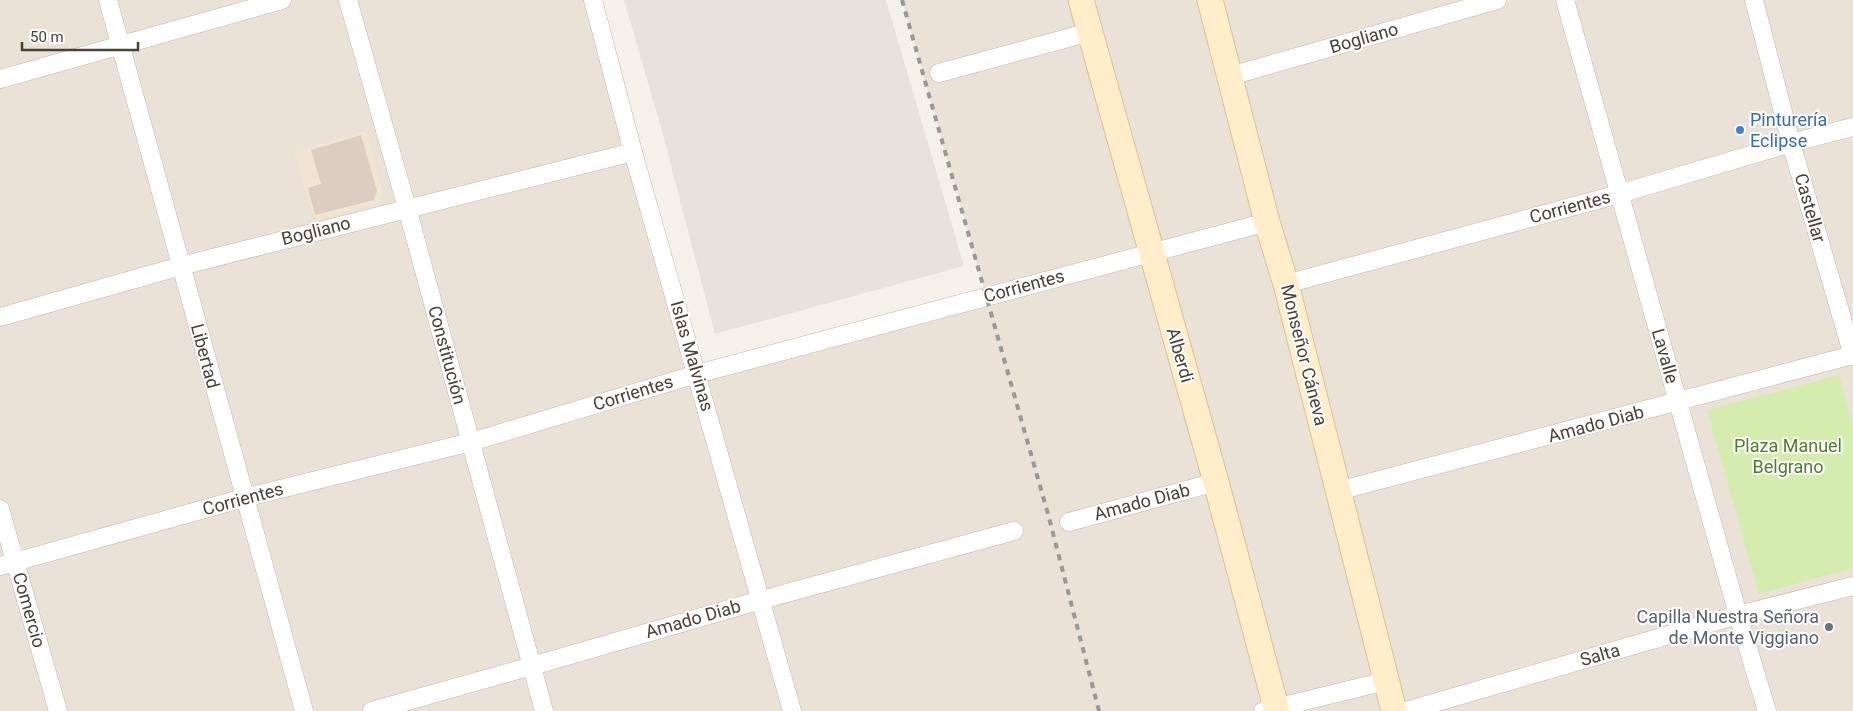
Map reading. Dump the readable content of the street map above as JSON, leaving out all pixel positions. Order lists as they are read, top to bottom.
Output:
{
  "streets": {
    "street": [
      "Bogliano",
      "Corrientes",
      "Castellar",
      "Constitución",
      "Alberdi",
      "Monseñor Cáneva",
      "Libertad",
      "Islas Malvinas",
      "Lavalle",
      "Amado Diab",
      "Comercio",
      "Salta"
    ]
  },
  "crossings": [
    ["Bogliano", "Constitución"],
    ["Bogliano", "Monseñor Cáneva"],
    ["Bogliano", "Libertad"],
    ["Bogliano", "Islas Malvinas"],
    ["Corrientes", "Castellar"],
    ["Corrientes", "Constitución"],
    ["Corrientes", "Alberdi"],
    ["Corrientes", "Monseñor Cáneva"],
    ["Corrientes", "Libertad"],
    ["Corrientes", "Islas Malvinas"],
    ["Corrientes", "Lavalle"],
    ["Corrientes", "Comercio"],
    ["Castellar", "Amado Diab"],
    ["Constitución", "Amado Diab"],
    ["Alberdi", "Amado Diab"],
    ["Monseñor Cáneva", "Amado Diab"],
    ["Islas Malvinas", "Amado Diab"],
    ["Lavalle", "Amado Diab"],
    ["Lavalle", "Salta"]
  ],
  "parks": ["Plaza Manuel Belgrano"],
  "places": ["Pinturería Eclipse", "Capilla Nuestra Señora de Monte Viggiano"],
  "scale_bar": "50 m"
}
